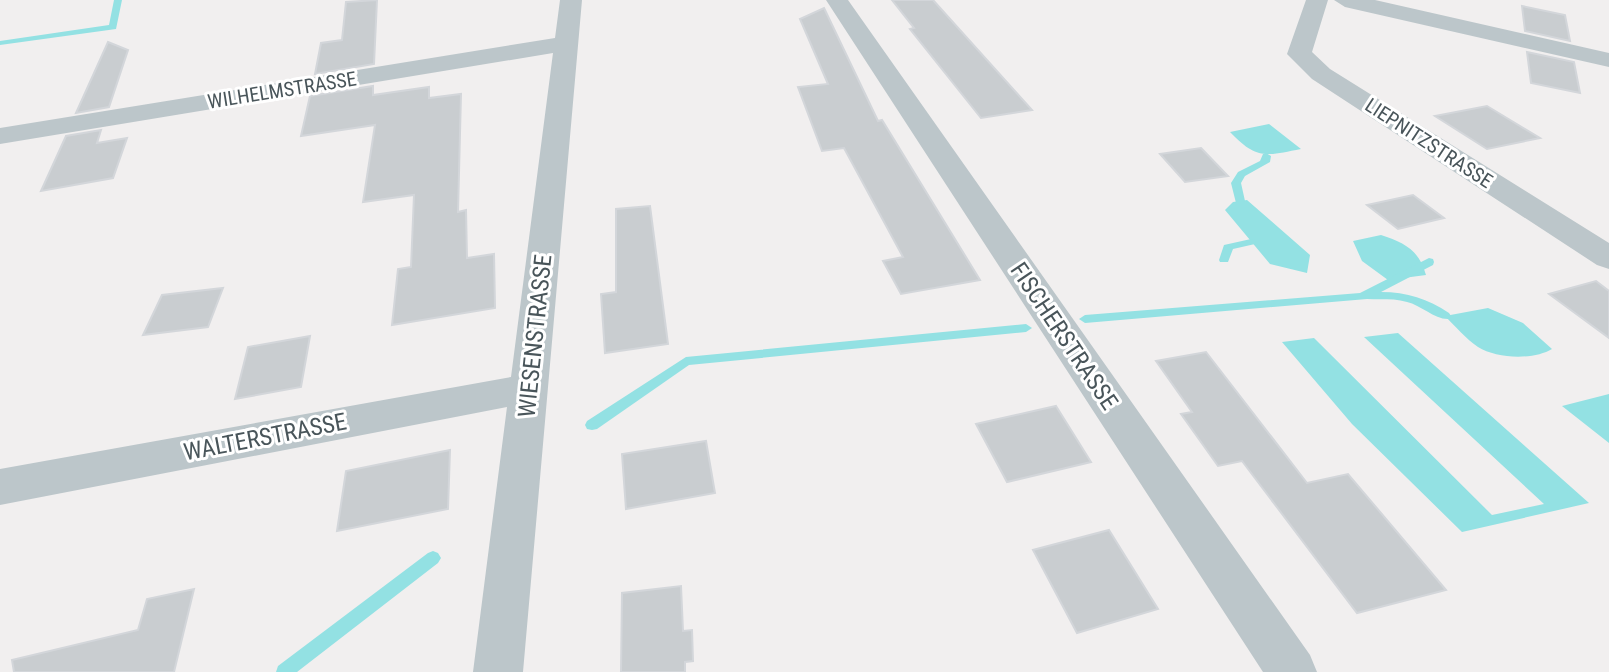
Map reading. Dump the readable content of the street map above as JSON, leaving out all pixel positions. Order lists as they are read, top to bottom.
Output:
{
  "streets": {
    "street": [
      "WILHELMSTRASSE",
      "LIEPNITZSTRASSE",
      "WIESENSTRASSE",
      "FISCHERSTRASSE",
      "WALTERSTRASSE"
    ]
  },
  "crossings": [
    ["WILHELMSTRASSE", "WIESENSTRASSE"],
    ["WIESENSTRASSE", "WALTERSTRASSE"]
  ]
}
